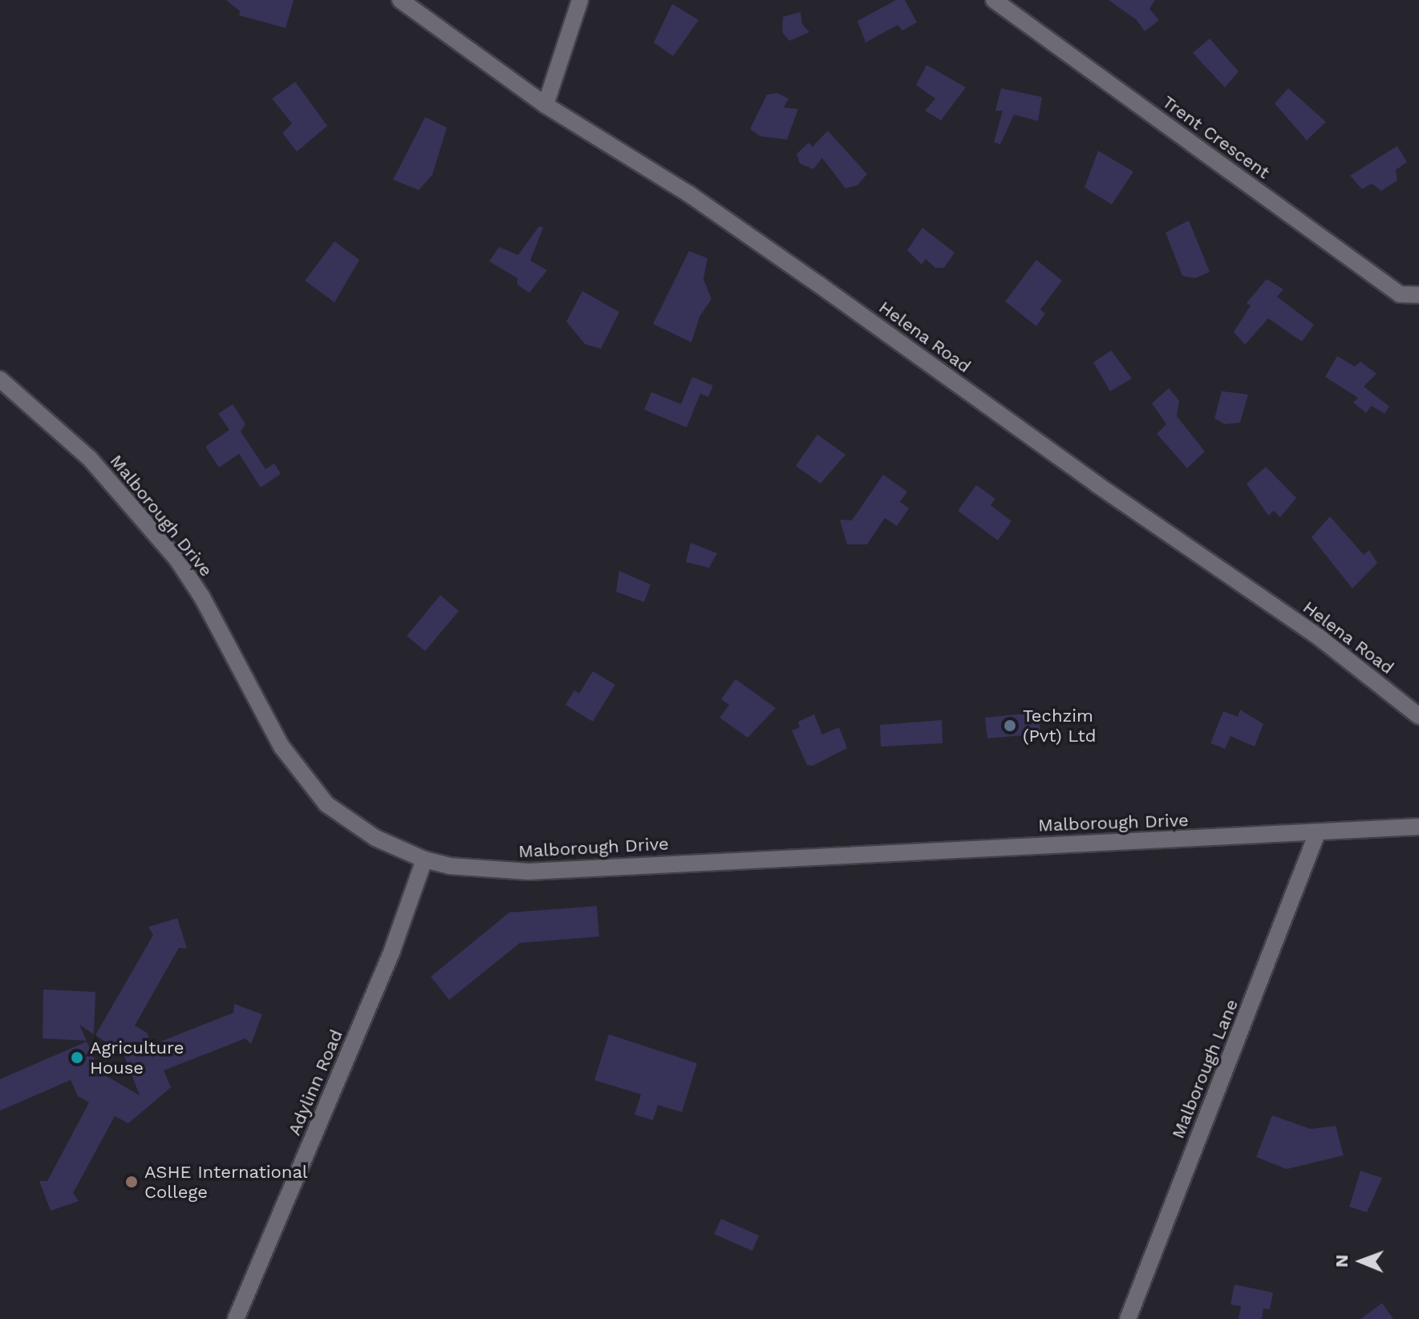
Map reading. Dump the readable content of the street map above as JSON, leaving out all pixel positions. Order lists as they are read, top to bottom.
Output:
{
  "streets": {
    "street": [
      "Trent Crescent",
      "Helena Road",
      "Malborough Drive",
      "Malborough Lane",
      "Adylinn Road"
    ]
  },
  "crossings": [
    ["Malborough Drive", "Malborough Lane"],
    ["Malborough Drive", "Adylinn Road"]
  ],
  "places": ["Techzim (Pvt) Ltd", "Agriculture House", "ASHE International College"],
  "north": "left"
}
